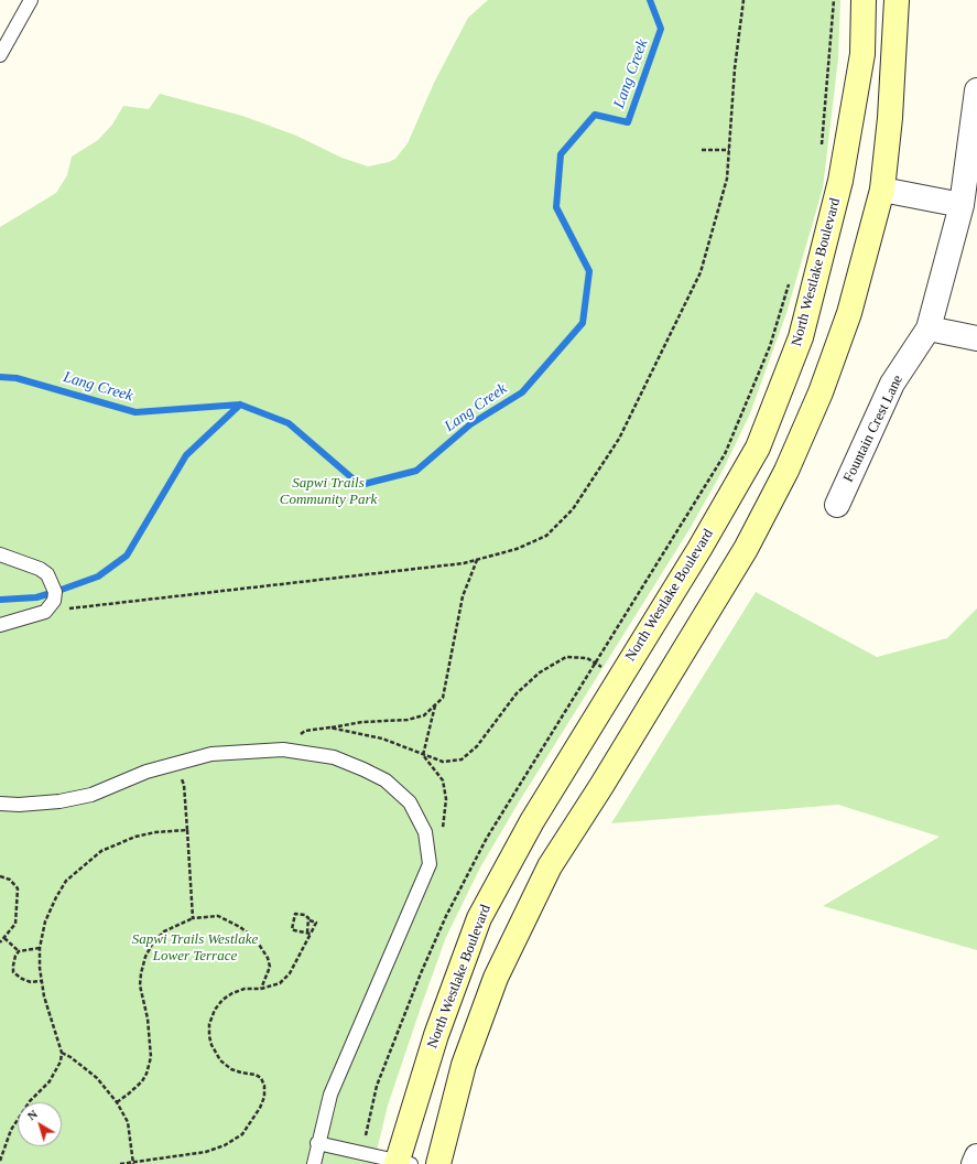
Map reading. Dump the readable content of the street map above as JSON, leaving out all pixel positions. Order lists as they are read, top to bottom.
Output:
{
  "streets": {
    "main road": ["North Westlake Boulevard"],
    "street": ["Fountain Crest Lane"]
  },
  "water": ["Lang Creek"],
  "parks": ["Sapwi Trails Community Park", "Sapwi Trails Westlake Lower Terrace"],
  "north": "top left"
}
